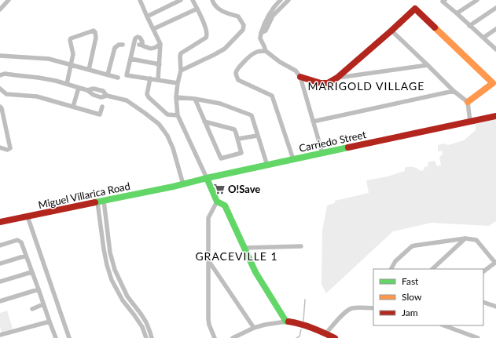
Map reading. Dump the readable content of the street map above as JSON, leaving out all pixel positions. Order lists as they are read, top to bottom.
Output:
{
  "streets": {
    "main road": ["Carriedo Street", "Miguel Villarica Road"]
  },
  "crossings": [
    ["Carriedo Street", "Miguel Villarica Road"]
  ],
  "districts": ["MARIGOLD VILLAGE", "GRACEVILLE 1"],
  "places": {
    "supermarket": ["O!Save"]
  },
  "legend": ["Fast", "Slow", "Jam"]
}
